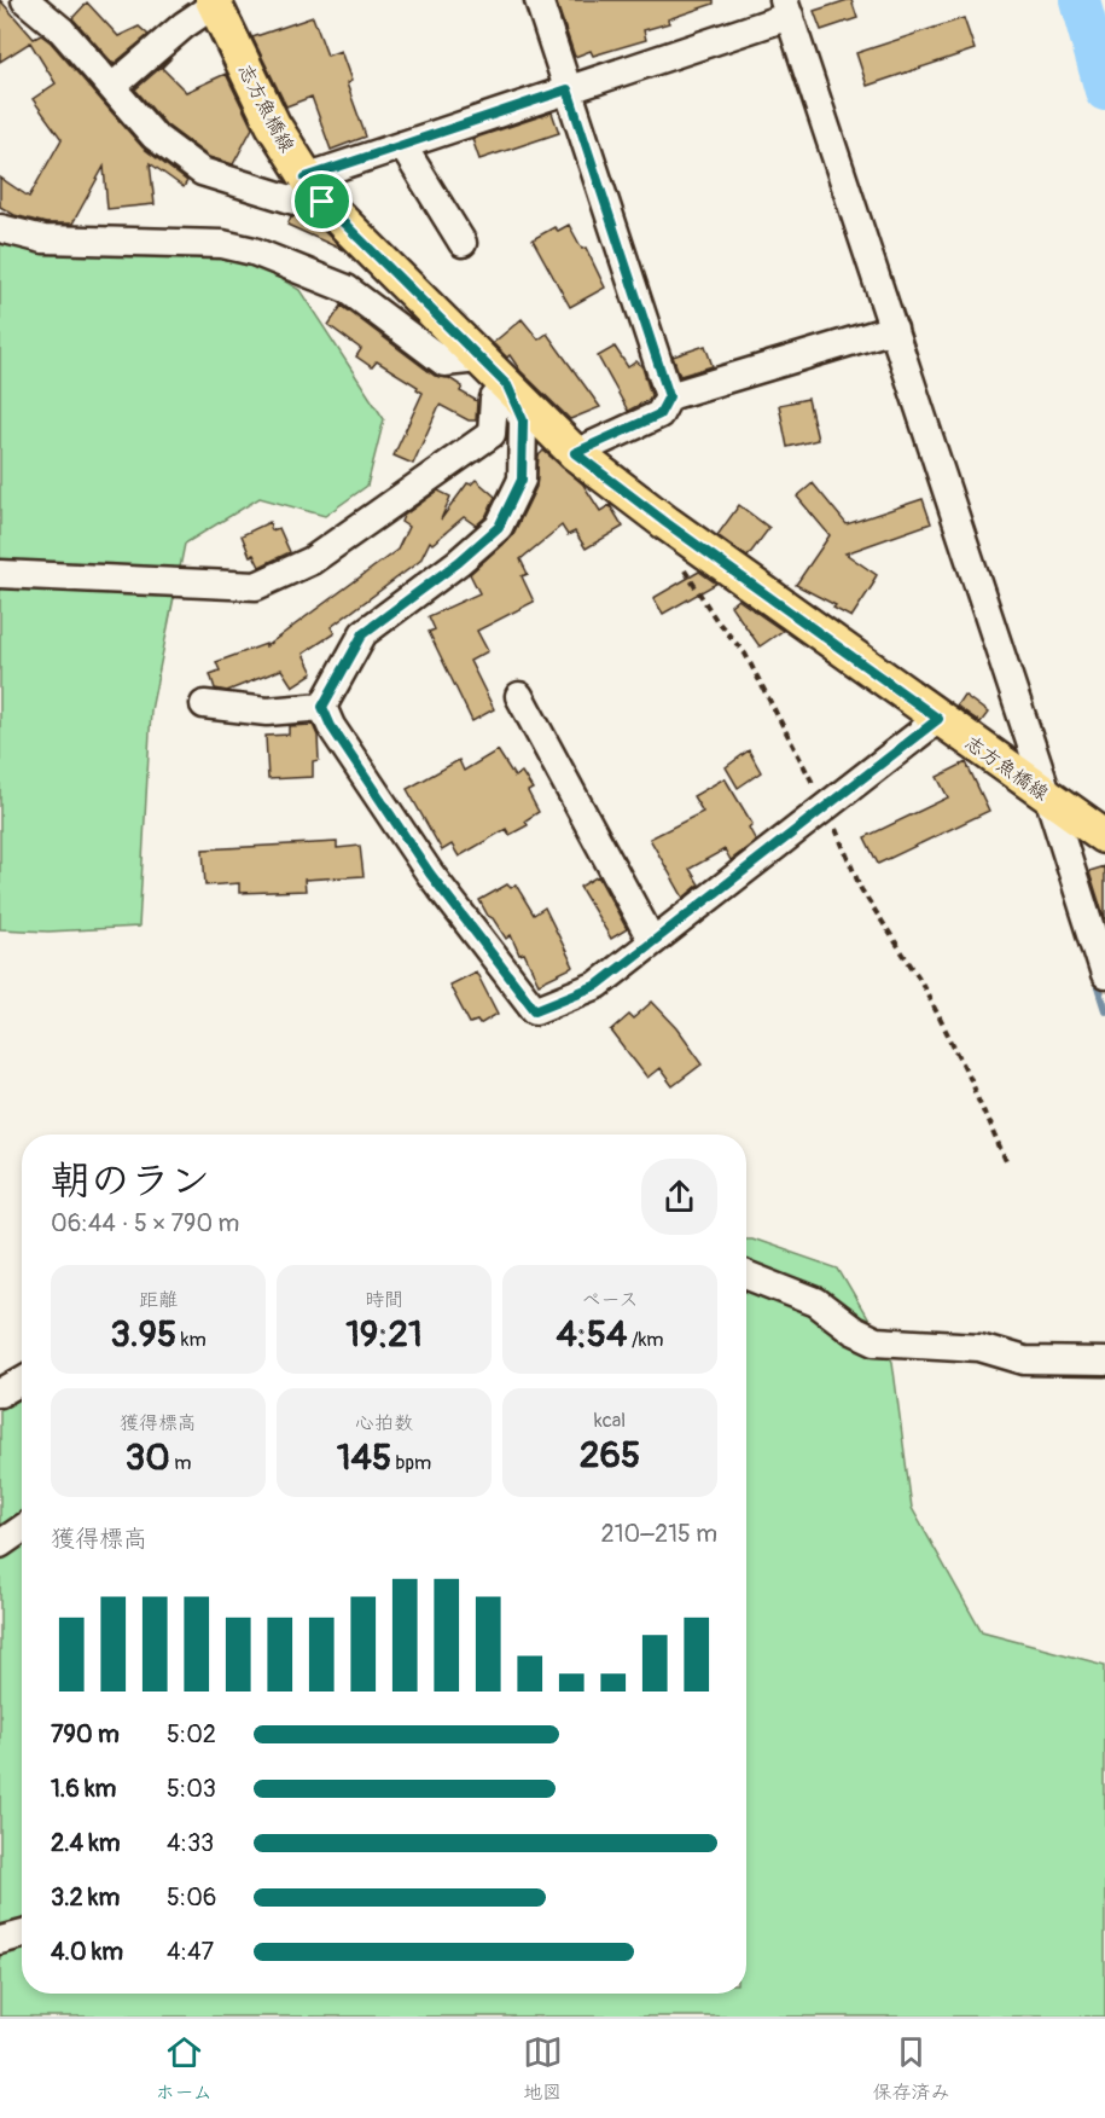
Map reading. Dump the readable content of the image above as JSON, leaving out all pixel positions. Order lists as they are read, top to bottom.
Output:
{
  "streets": {
    "main road": ["志方魚橋線"]
  },
  "page": {
    "heading": ["朝のラン", "06:44 · 5 × 790 m"],
    "stats": [
      ["距離", "3.95 km"],
      ["時間", "19:21"],
      ["ペース", "4:54 /km"],
      ["獲得標高", "30 m"],
      ["心拍数", "145 bpm"],
      ["kcal", "265"]
    ],
    "chart": ["獲得標高", "210–215 m"],
    "list": [
      {
        "name": "790 m",
        "note": "5:02"
      },
      {
        "name": "1.6 km",
        "note": "5:03"
      },
      {
        "name": "2.4 km",
        "note": "4:33"
      },
      {
        "name": "3.2 km",
        "note": "5:06"
      },
      {
        "name": "4.0 km",
        "note": "4:47"
      }
    ],
    "tabs": ["ホーム", "地図", "保存済み"]
  }
}
